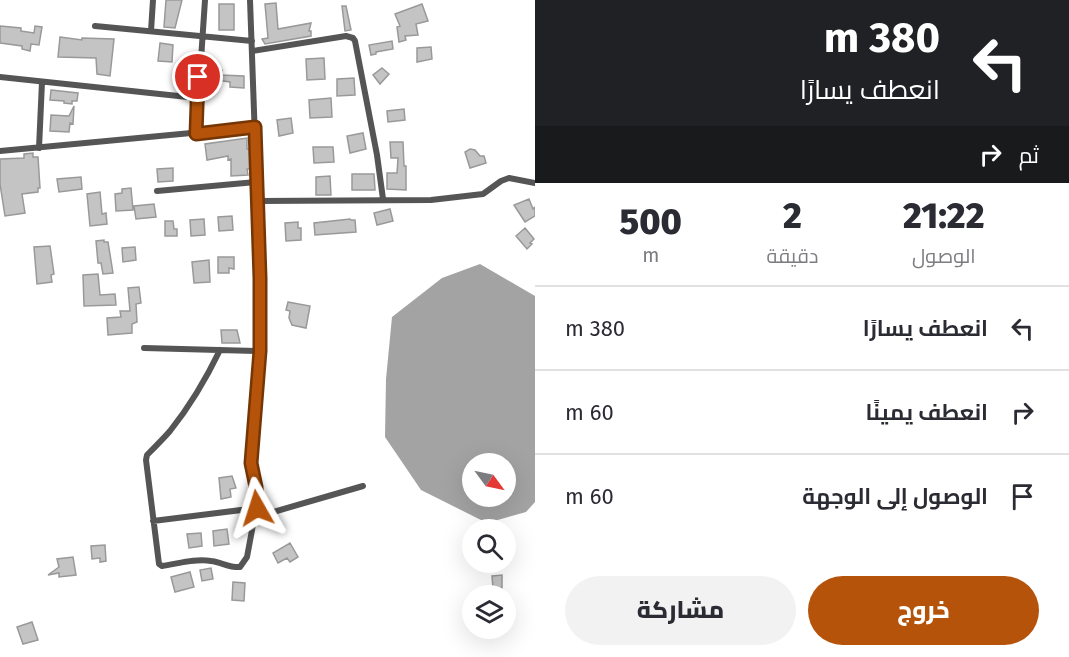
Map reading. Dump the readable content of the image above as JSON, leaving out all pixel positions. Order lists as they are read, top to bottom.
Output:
{
  "north": "bottom right",
  "page": {
    "turn": ["380 m", "انعطف يسارًا"],
    "then": "ثم",
    "eta": [
      "21:22",
      "الوصول",
      "2",
      "دقيقة",
      "500",
      "m"
    ],
    "list": [
      {
        "name": "انعطف يسارًا",
        "value": "380 m"
      },
      {
        "name": "انعطف يمينًا",
        "value": "60 m"
      },
      {
        "name": "الوصول إلى الوجهة",
        "value": "60 m"
      }
    ],
    "buttons": ["خروج", "مشاركة"]
  }
}
